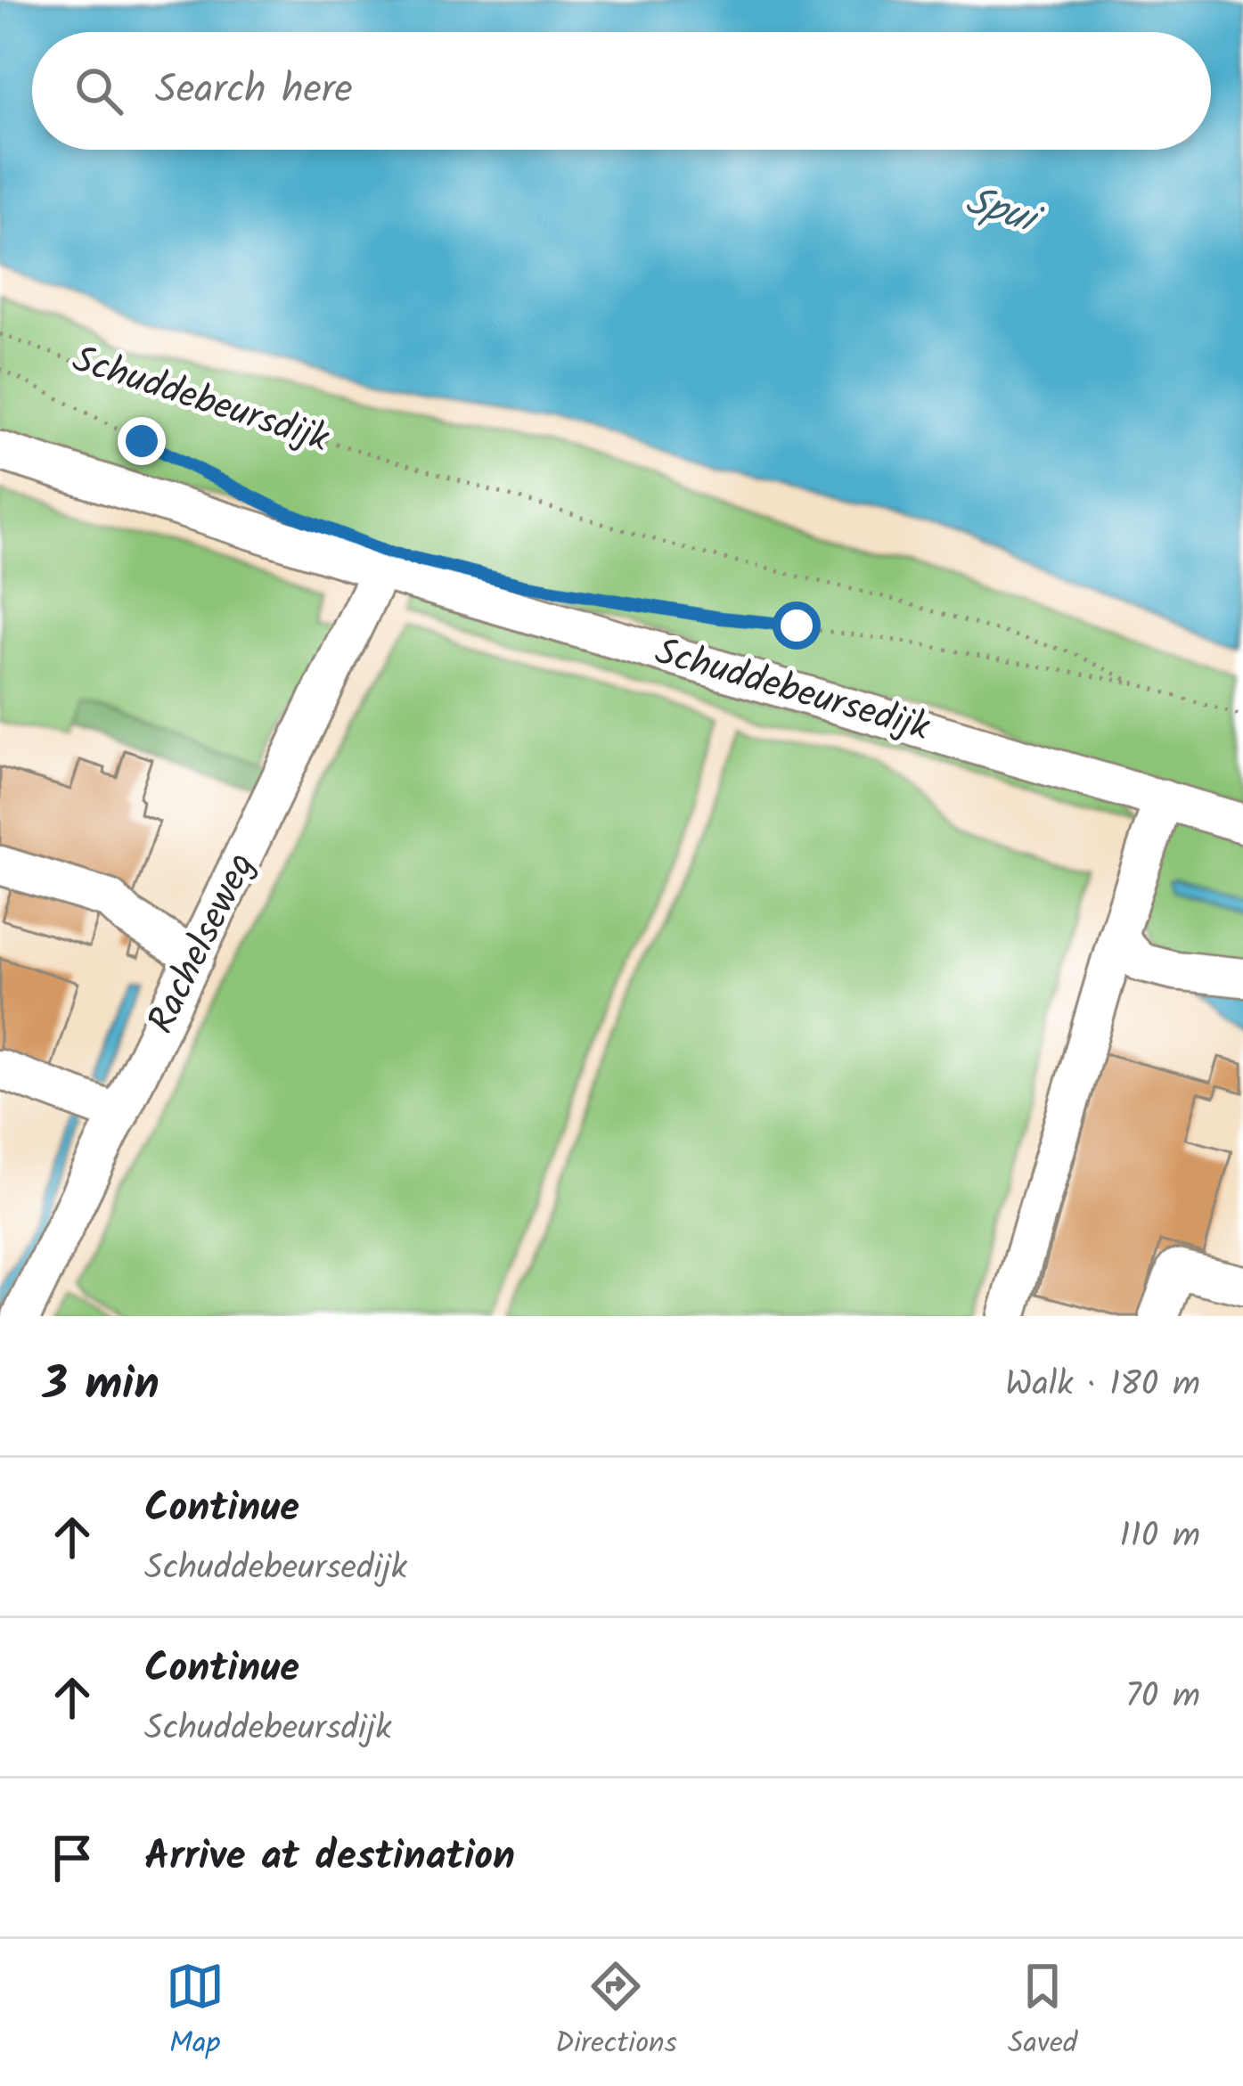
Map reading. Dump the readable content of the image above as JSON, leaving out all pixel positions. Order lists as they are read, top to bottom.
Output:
{
  "streets": {
    "street": ["Schuddebeursedijk", "Rachelseweg"],
    "path": ["Schuddebeursdijk"]
  },
  "crossings": [
    ["Schuddebeursdijk", "Schuddebeursedijk"],
    ["Schuddebeursedijk", "Rachelseweg"]
  ],
  "water": ["Spui"],
  "page": {
    "search": "Search here",
    "heading": ["3 min", "Walk · 180 m"],
    "list": [
      ["Continue", "Schuddebeursedijk", "110 m"],
      ["Continue", "Schuddebeursdijk", "70 m"],
      "Arrive at destination"
    ],
    "nav": ["Map", "Directions", "Saved"]
  }
}
